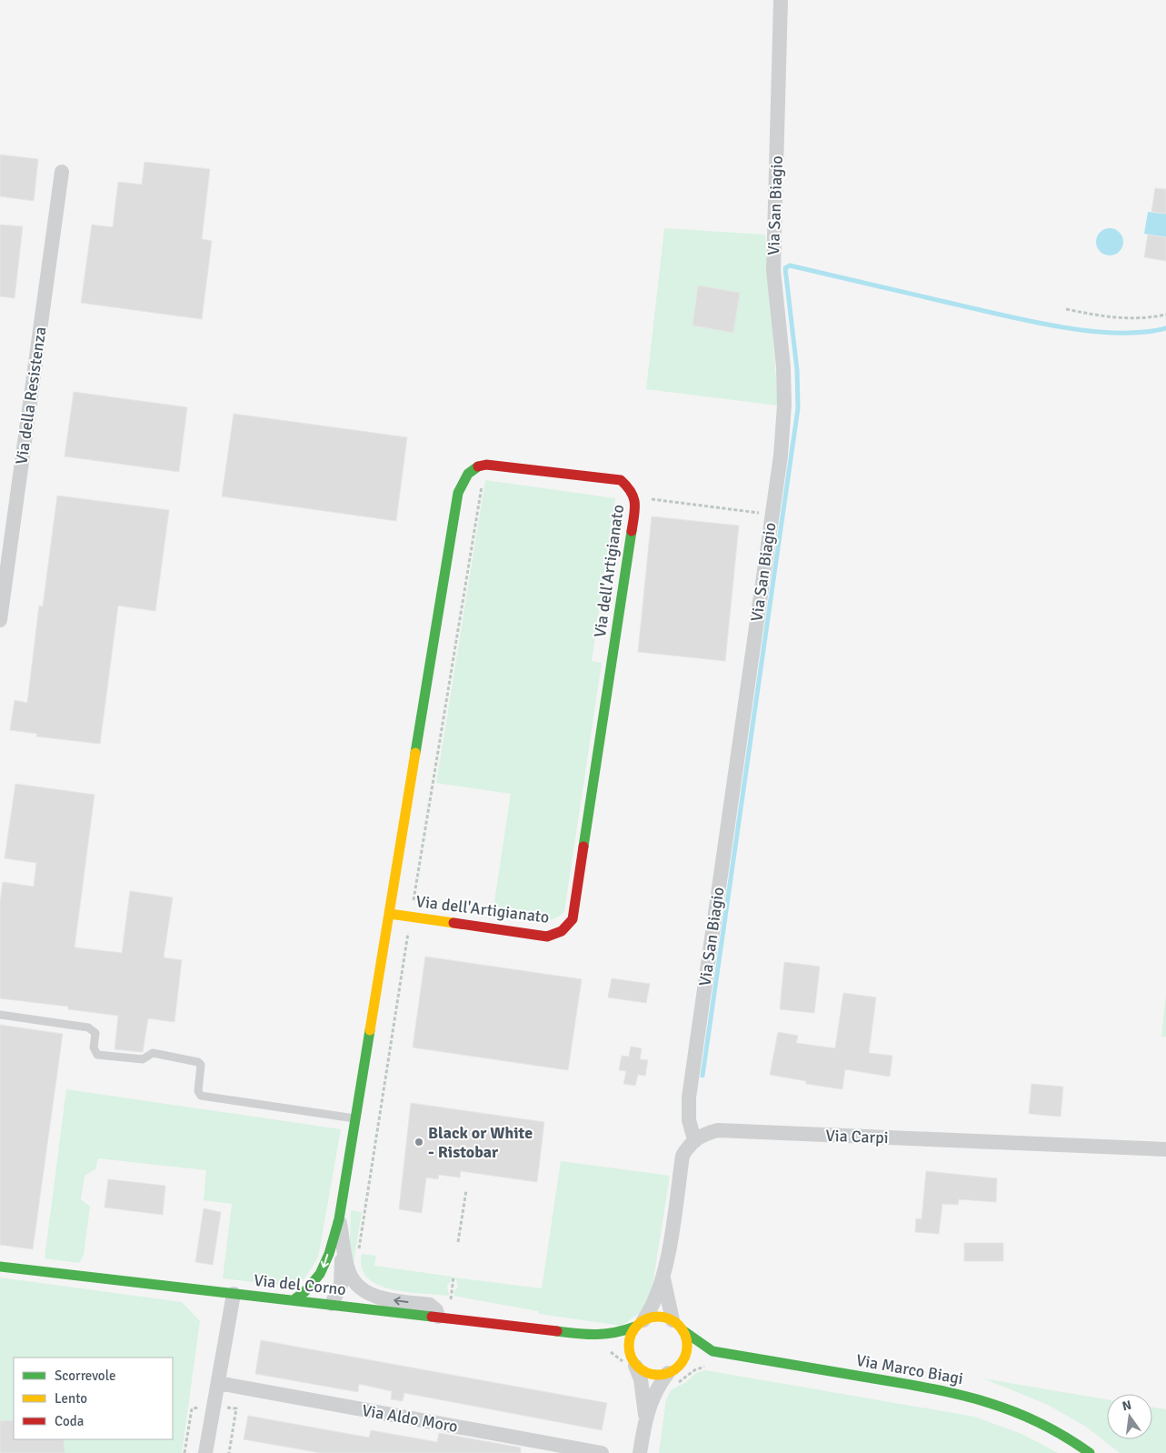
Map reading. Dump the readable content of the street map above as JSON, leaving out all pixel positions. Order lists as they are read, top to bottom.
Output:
{
  "streets": {
    "street": [
      "Via San Biagio",
      "Via della Resistenza",
      "Via dell'Artigianato",
      "Via Carpi",
      "Via del Corno",
      "Via Marco Biagi",
      "Via Aldo Moro"
    ]
  },
  "crossings": [
    ["Via San Biagio", "Via Carpi"],
    ["Via dell'Artigianato", "Via del Corno"],
    ["Via del Corno", "Via Marco Biagi"]
  ],
  "places": ["Black or White - Ristobar"],
  "legend": ["Scorrevole", "Lento", "Coda"],
  "north": "top"
}
